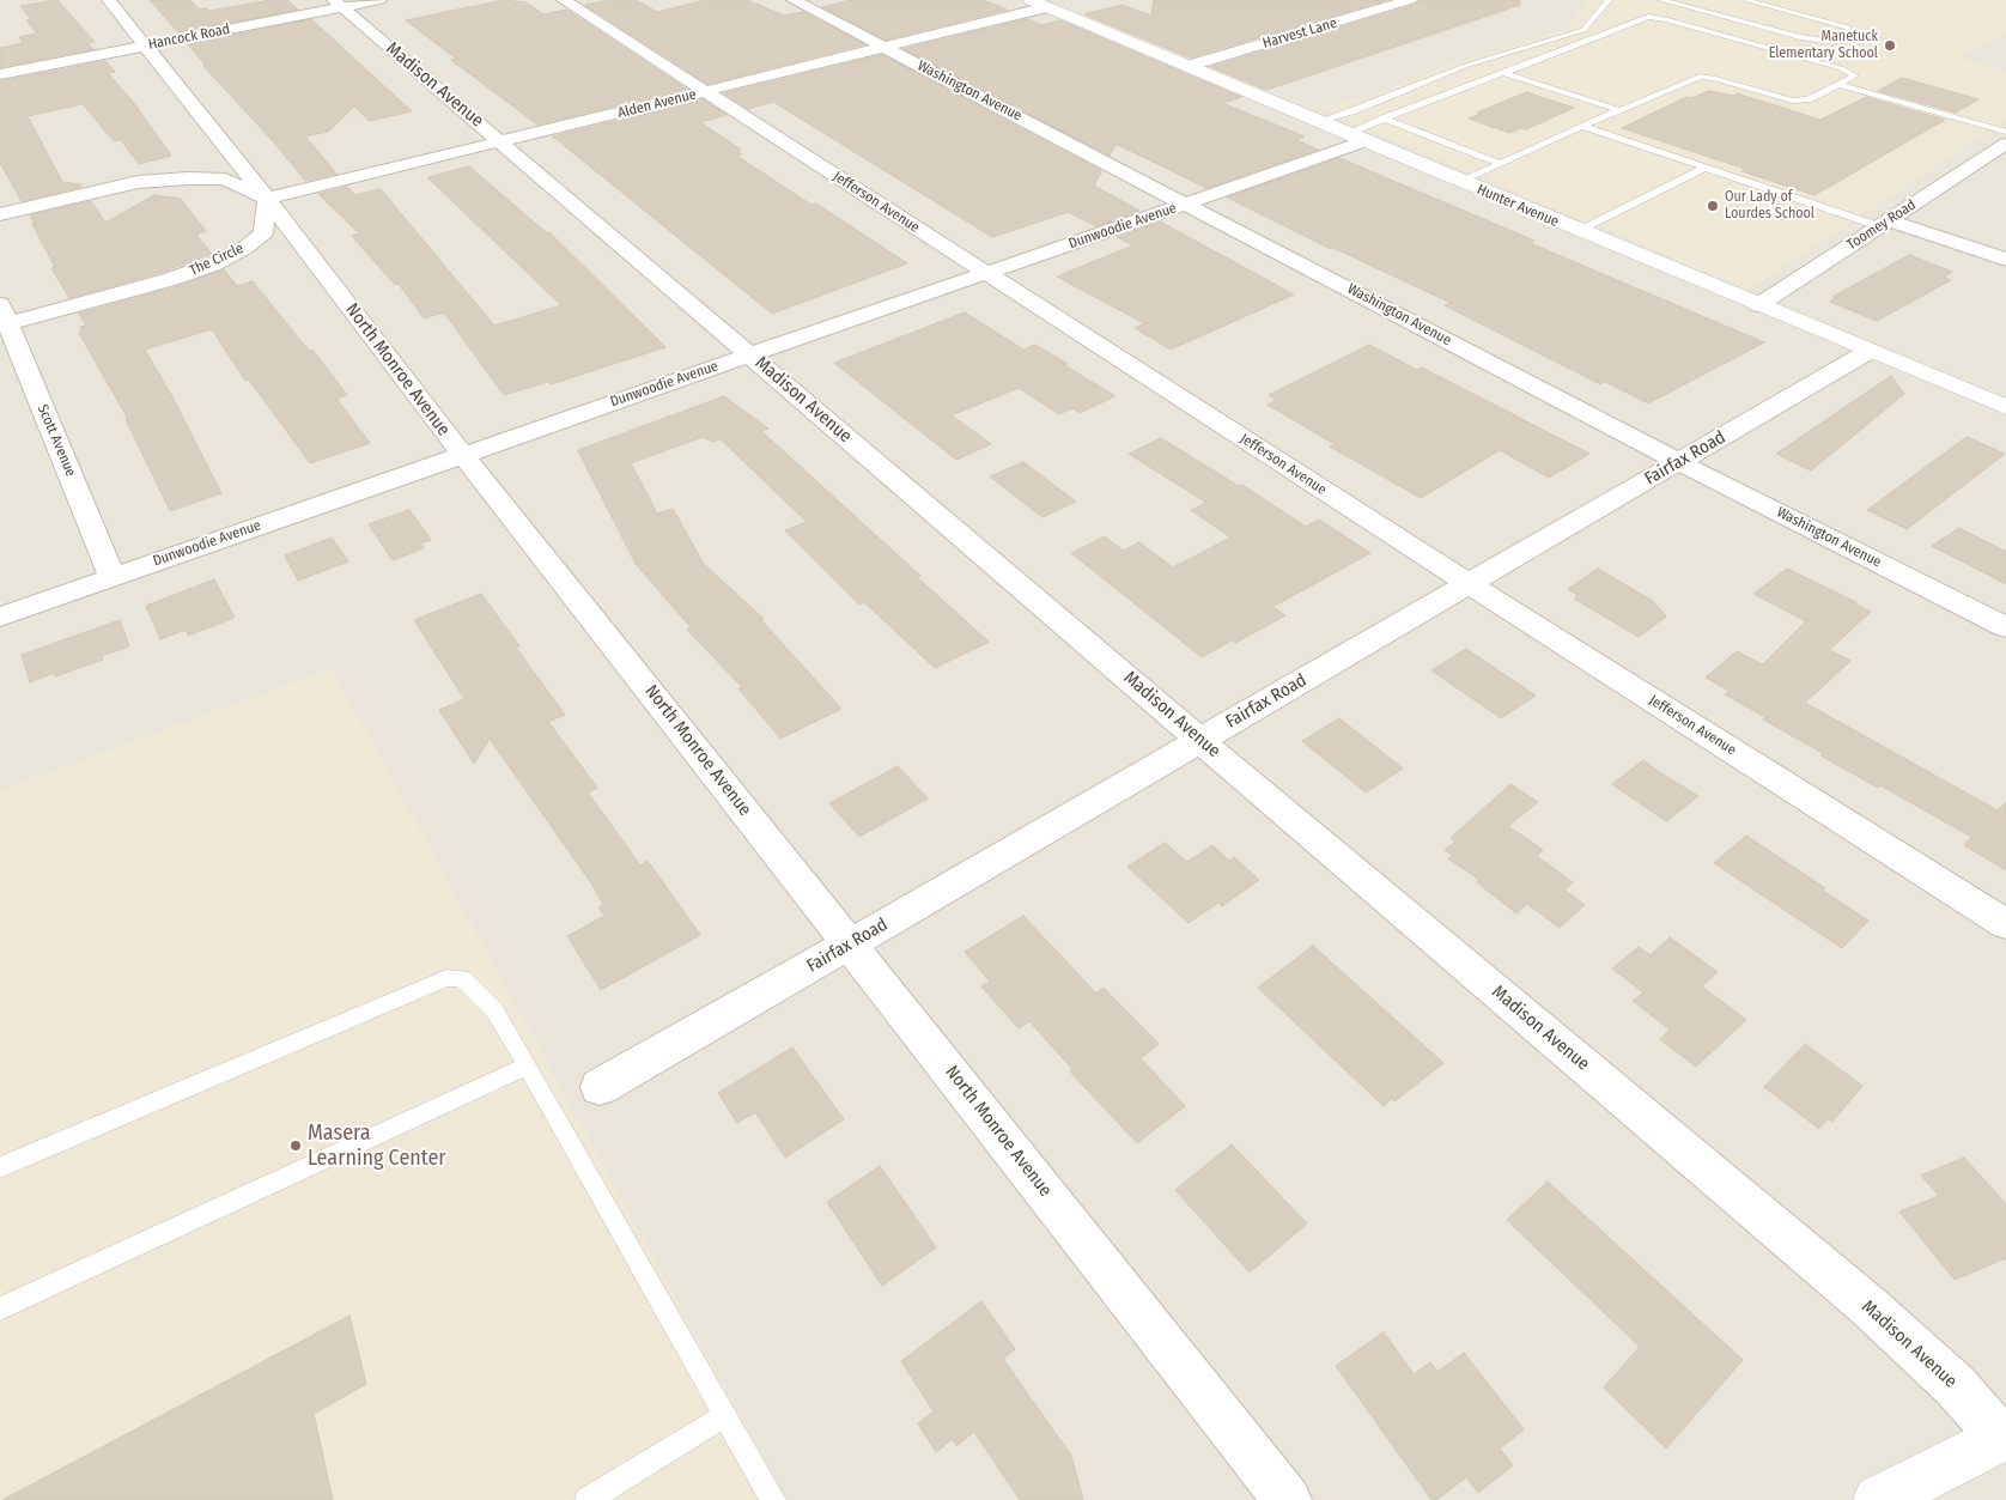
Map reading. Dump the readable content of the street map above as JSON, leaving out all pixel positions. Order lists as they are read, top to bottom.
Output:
{
  "streets": {
    "street": [
      "Harvest Lane",
      "Hancock Road",
      "Madison Avenue",
      "Washington Avenue",
      "Alden Avenue",
      "Jefferson Avenue",
      "Hunter Avenue",
      "Toomey Road",
      "Dunwoodie Avenue",
      "The Circle",
      "North Monroe Avenue",
      "Scott Avenue",
      "Fairfax Road"
    ]
  },
  "crossings": [
    ["Harvest Lane", "Hunter Avenue"],
    ["Hancock Road", "Madison Avenue"],
    ["Hancock Road", "North Monroe Avenue"],
    ["Madison Avenue", "Alden Avenue"],
    ["Madison Avenue", "Dunwoodie Avenue"],
    ["Madison Avenue", "Fairfax Road"],
    ["Washington Avenue", "Alden Avenue"],
    ["Washington Avenue", "Dunwoodie Avenue"],
    ["Washington Avenue", "Fairfax Road"],
    ["Alden Avenue", "Jefferson Avenue"],
    ["Alden Avenue", "Hunter Avenue"],
    ["Alden Avenue", "The Circle"],
    ["Alden Avenue", "North Monroe Avenue"],
    ["Jefferson Avenue", "Dunwoodie Avenue"],
    ["Jefferson Avenue", "Fairfax Road"],
    ["Hunter Avenue", "Toomey Road"],
    ["Hunter Avenue", "Dunwoodie Avenue"],
    ["Hunter Avenue", "Fairfax Road"],
    ["Dunwoodie Avenue", "North Monroe Avenue"],
    ["Dunwoodie Avenue", "Scott Avenue"],
    ["The Circle", "North Monroe Avenue"],
    ["The Circle", "Scott Avenue"],
    ["North Monroe Avenue", "Fairfax Road"]
  ],
  "places": ["Manetuck Elementary School", "Our Lady of Lourdes School", "Masera Learning Center"]
}
